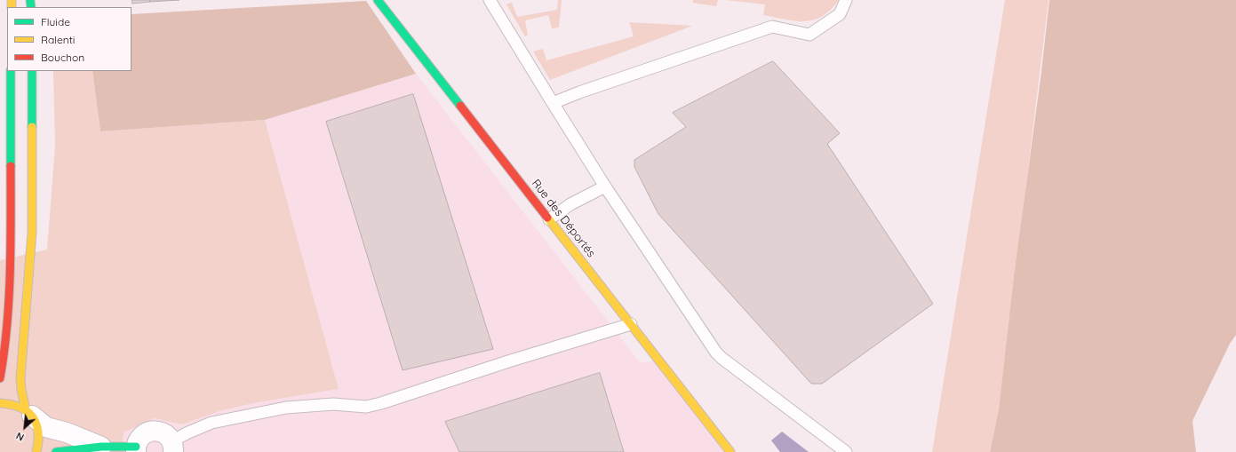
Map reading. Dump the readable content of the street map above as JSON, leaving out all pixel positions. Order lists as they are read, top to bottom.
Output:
{
  "streets": {
    "main road": ["Rue des Déportés"]
  },
  "legend": ["Fluide", "Ralenti", "Bouchon"],
  "north": "bottom left"
}
